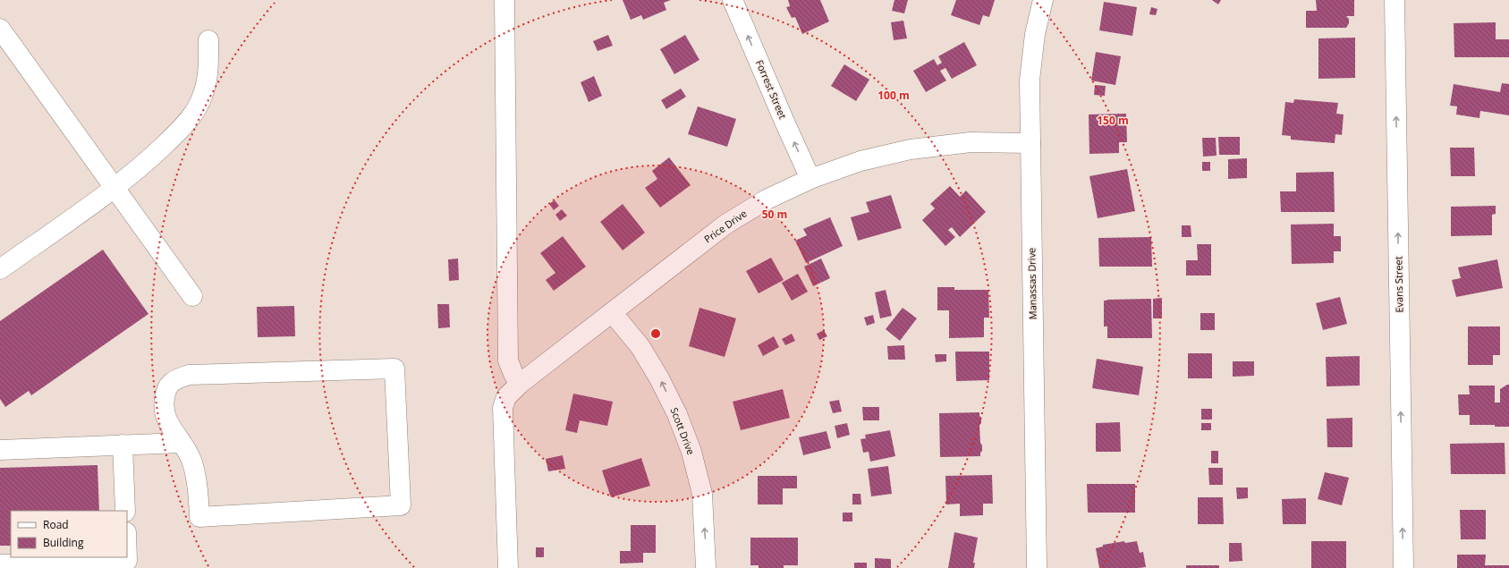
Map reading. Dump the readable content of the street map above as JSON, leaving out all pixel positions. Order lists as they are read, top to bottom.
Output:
{
  "streets": {
    "street": [
      "Forrest Street",
      "Price Drive",
      "Manassas Drive",
      "Evans Street",
      "Scott Drive"
    ]
  },
  "crossings": [
    ["Forrest Street", "Price Drive"],
    ["Price Drive", "Manassas Drive"],
    ["Price Drive", "Scott Drive"]
  ],
  "one_way": ["Forrest Street", "Evans Street", "Scott Drive"],
  "legend": ["Road", "Building"],
  "rings": ["100 m", "150 m", "50 m"]
}
